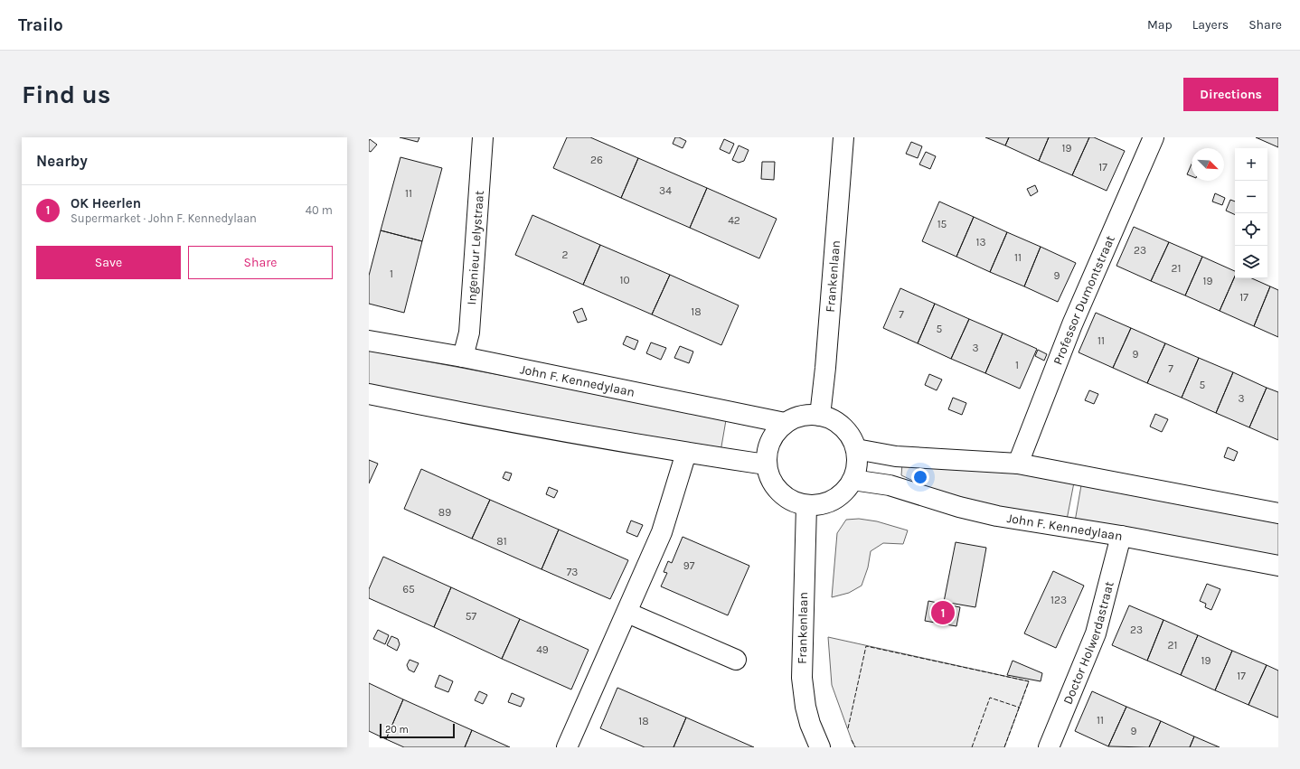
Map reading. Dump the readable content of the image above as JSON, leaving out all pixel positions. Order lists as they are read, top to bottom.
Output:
{
  "streets": {
    "street": [
      "Ingenieur Lelystraat",
      "Frankenlaan",
      "Professor Dumontstraat",
      "John F. Kennedylaan",
      "Doctor Holwerdastraat"
    ]
  },
  "crossings": [
    ["Ingenieur Lelystraat", "John F. Kennedylaan"],
    ["Frankenlaan", "John F. Kennedylaan"],
    ["John F. Kennedylaan", "Doctor Holwerdastraat"]
  ],
  "house_numbers": [
    "19",
    "26",
    "17",
    "34",
    "11",
    "42",
    "15",
    "13",
    "23",
    "2",
    "11",
    "21",
    "1",
    "9",
    "10",
    "19",
    "17",
    "18",
    "7",
    "5",
    "11",
    "3",
    "9",
    "1",
    "7",
    "5",
    "3",
    "89",
    "81",
    "97",
    "73",
    "65",
    "123",
    "57",
    "23",
    "21",
    "49",
    "19",
    "17",
    "11",
    "18",
    "9"
  ],
  "scale_bar": "20 m",
  "north": "bottom right",
  "page": {
    "header": "Trailo",
    "nav": ["Map", "Layers", "Share"],
    "buttons": [
      "Directions",
      ["Save", "Share"]
    ],
    "title": "Find us",
    "heading": "Nearby",
    "map_buttons": ["+", "−"],
    "list": [
      {
        "mark": "1",
        "name": "OK Heerlen",
        "note": "Supermarket · John F. Kennedylaan",
        "value": "40 m"
      }
    ],
    "pins": "1",
    "scale": "20 m"
  }
}
